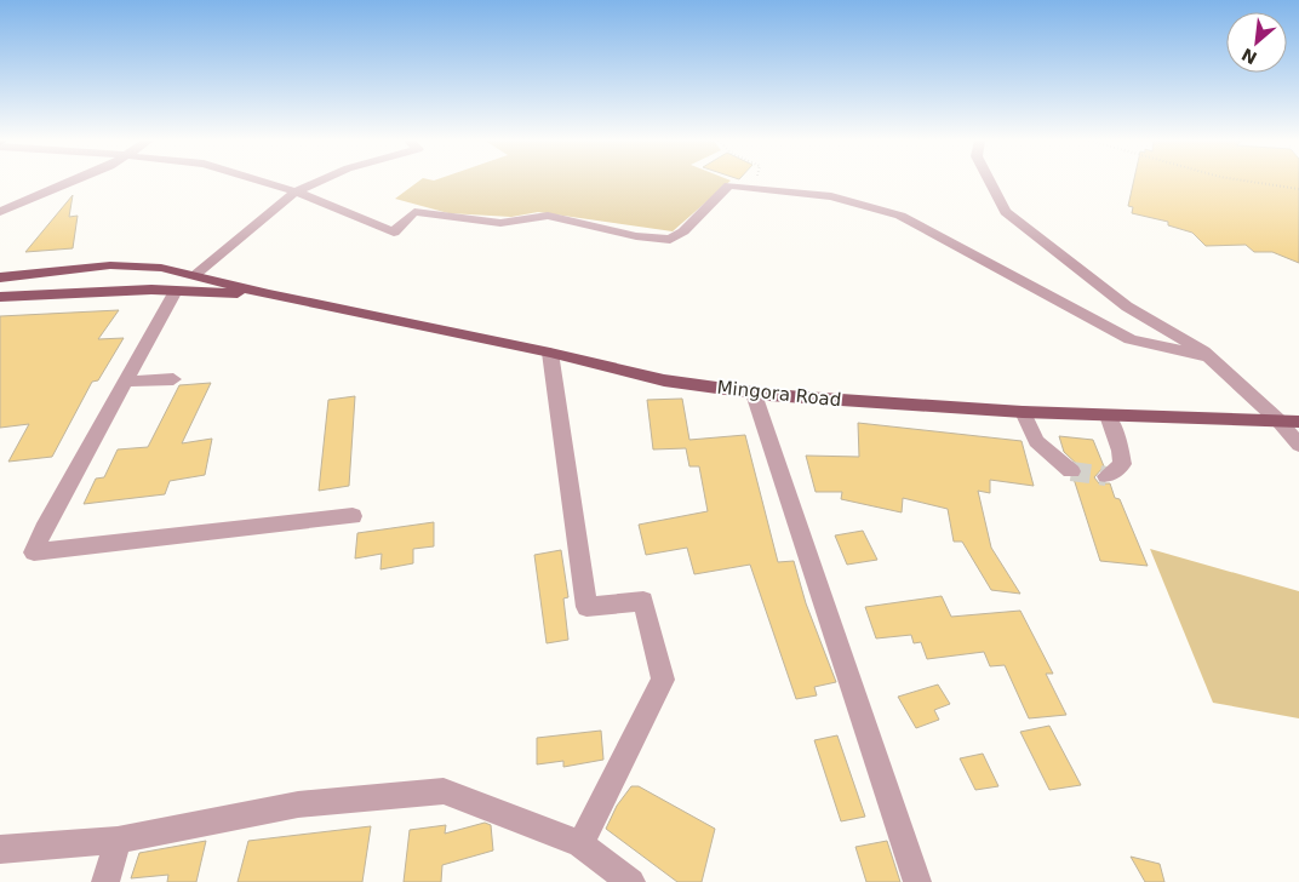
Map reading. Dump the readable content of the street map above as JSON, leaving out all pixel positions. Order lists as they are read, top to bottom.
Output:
{
  "streets": {
    "main road": ["Mingora Road"]
  },
  "north": "bottom left"
}
